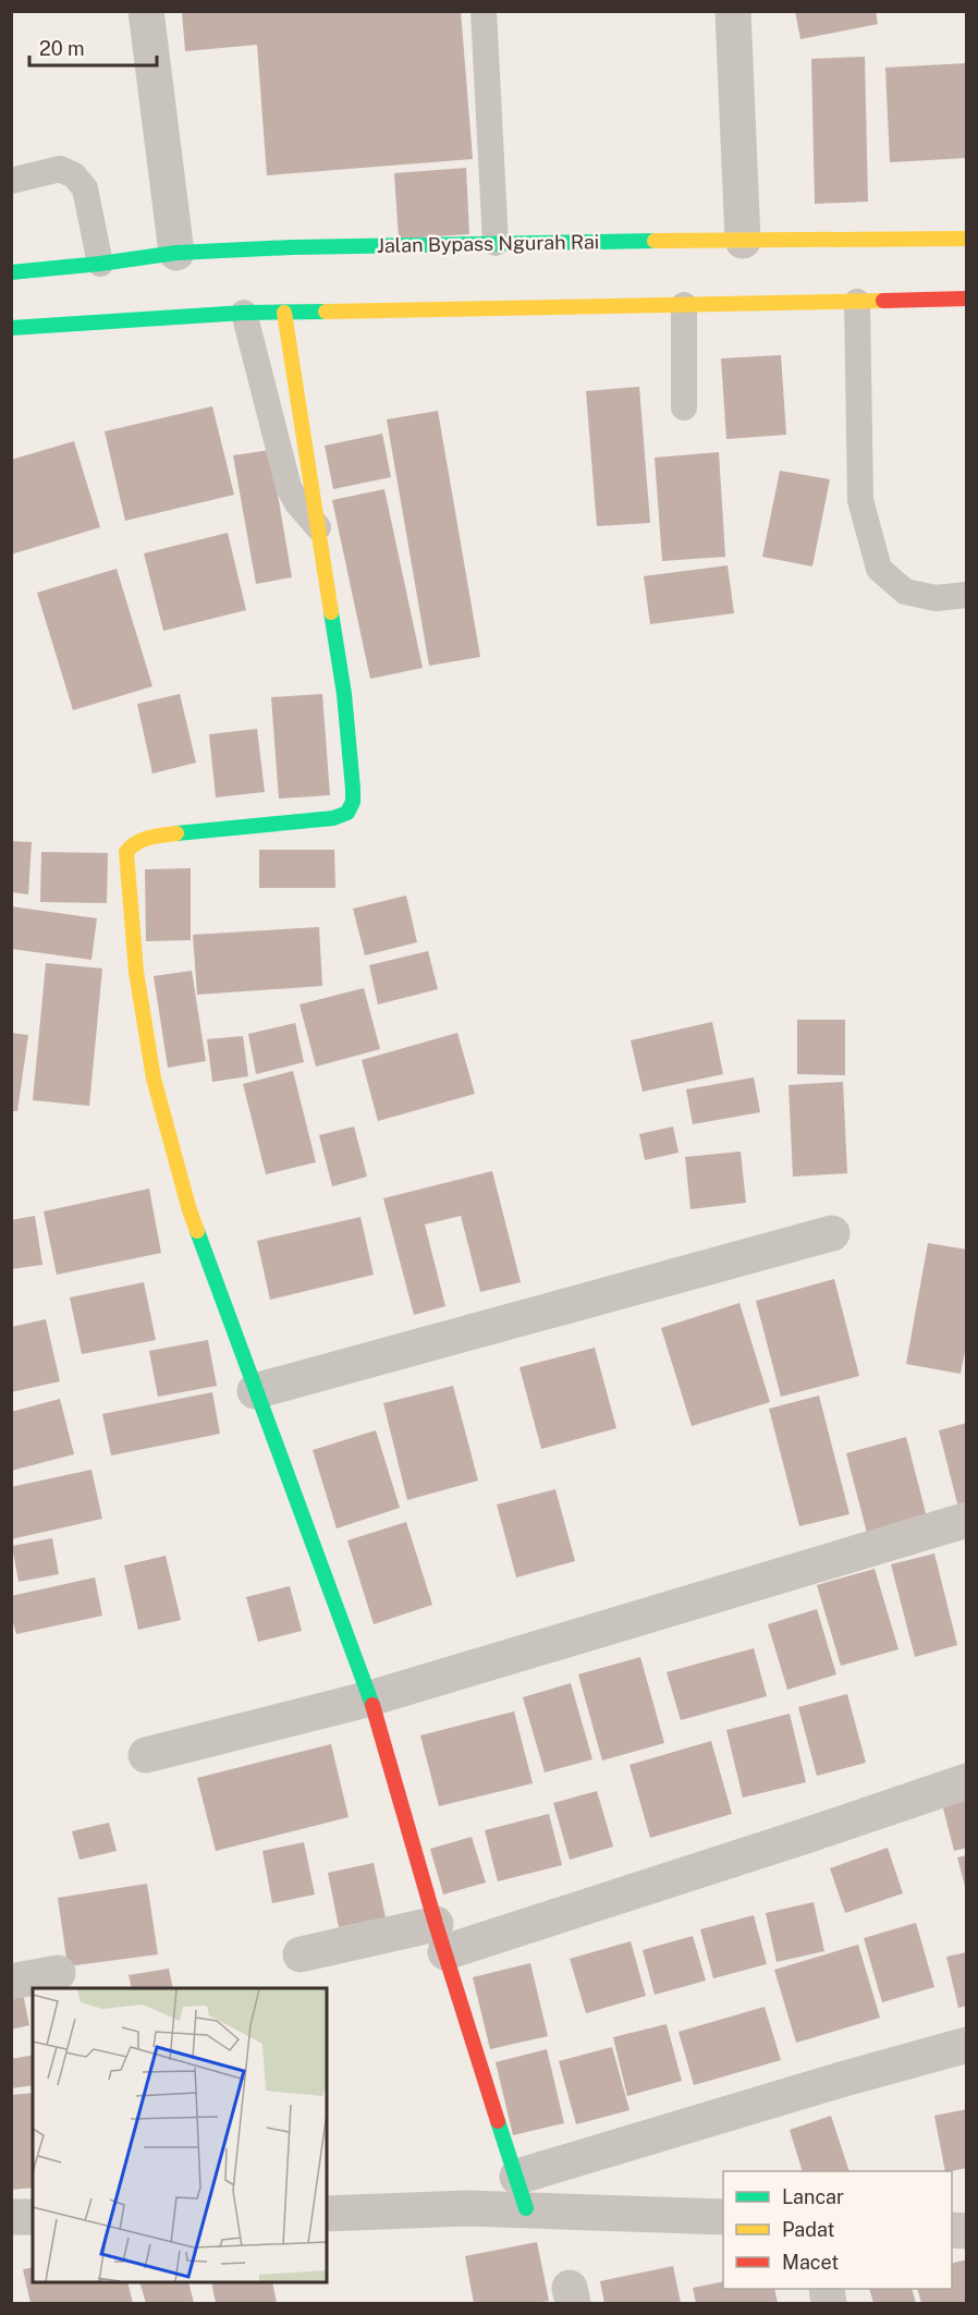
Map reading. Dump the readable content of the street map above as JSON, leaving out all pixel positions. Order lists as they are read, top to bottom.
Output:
{
  "streets": {
    "main road": ["Jalan Bypass Ngurah Rai"]
  },
  "legend": ["Lancar", "Padat", "Macet"],
  "scale_bar": "20 m"
}
